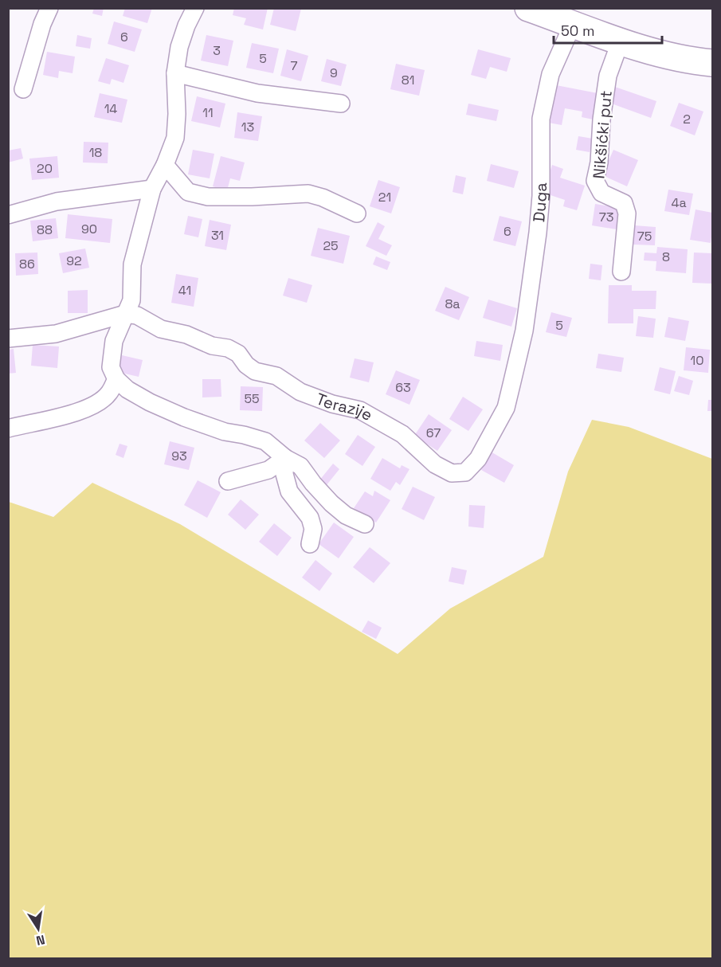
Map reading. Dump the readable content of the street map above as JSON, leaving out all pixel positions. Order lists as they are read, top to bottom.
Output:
{
  "streets": {
    "street": ["Nikšićki put", "Duga", "Terazije"]
  },
  "crossings": [
    ["Duga", "Terazije"]
  ],
  "house_numbers": [
    "6",
    "3",
    "5",
    "7",
    "9",
    "81",
    "14",
    "11",
    "2",
    "13",
    "18",
    "20",
    "21",
    "4a",
    "73",
    "90",
    "88",
    "6",
    "31",
    "75",
    "25",
    "8",
    "92",
    "86",
    "41",
    "8a",
    "5",
    "10",
    "63",
    "55",
    "67",
    "93"
  ],
  "scale_bar": "50 m",
  "north": "bottom"
}
